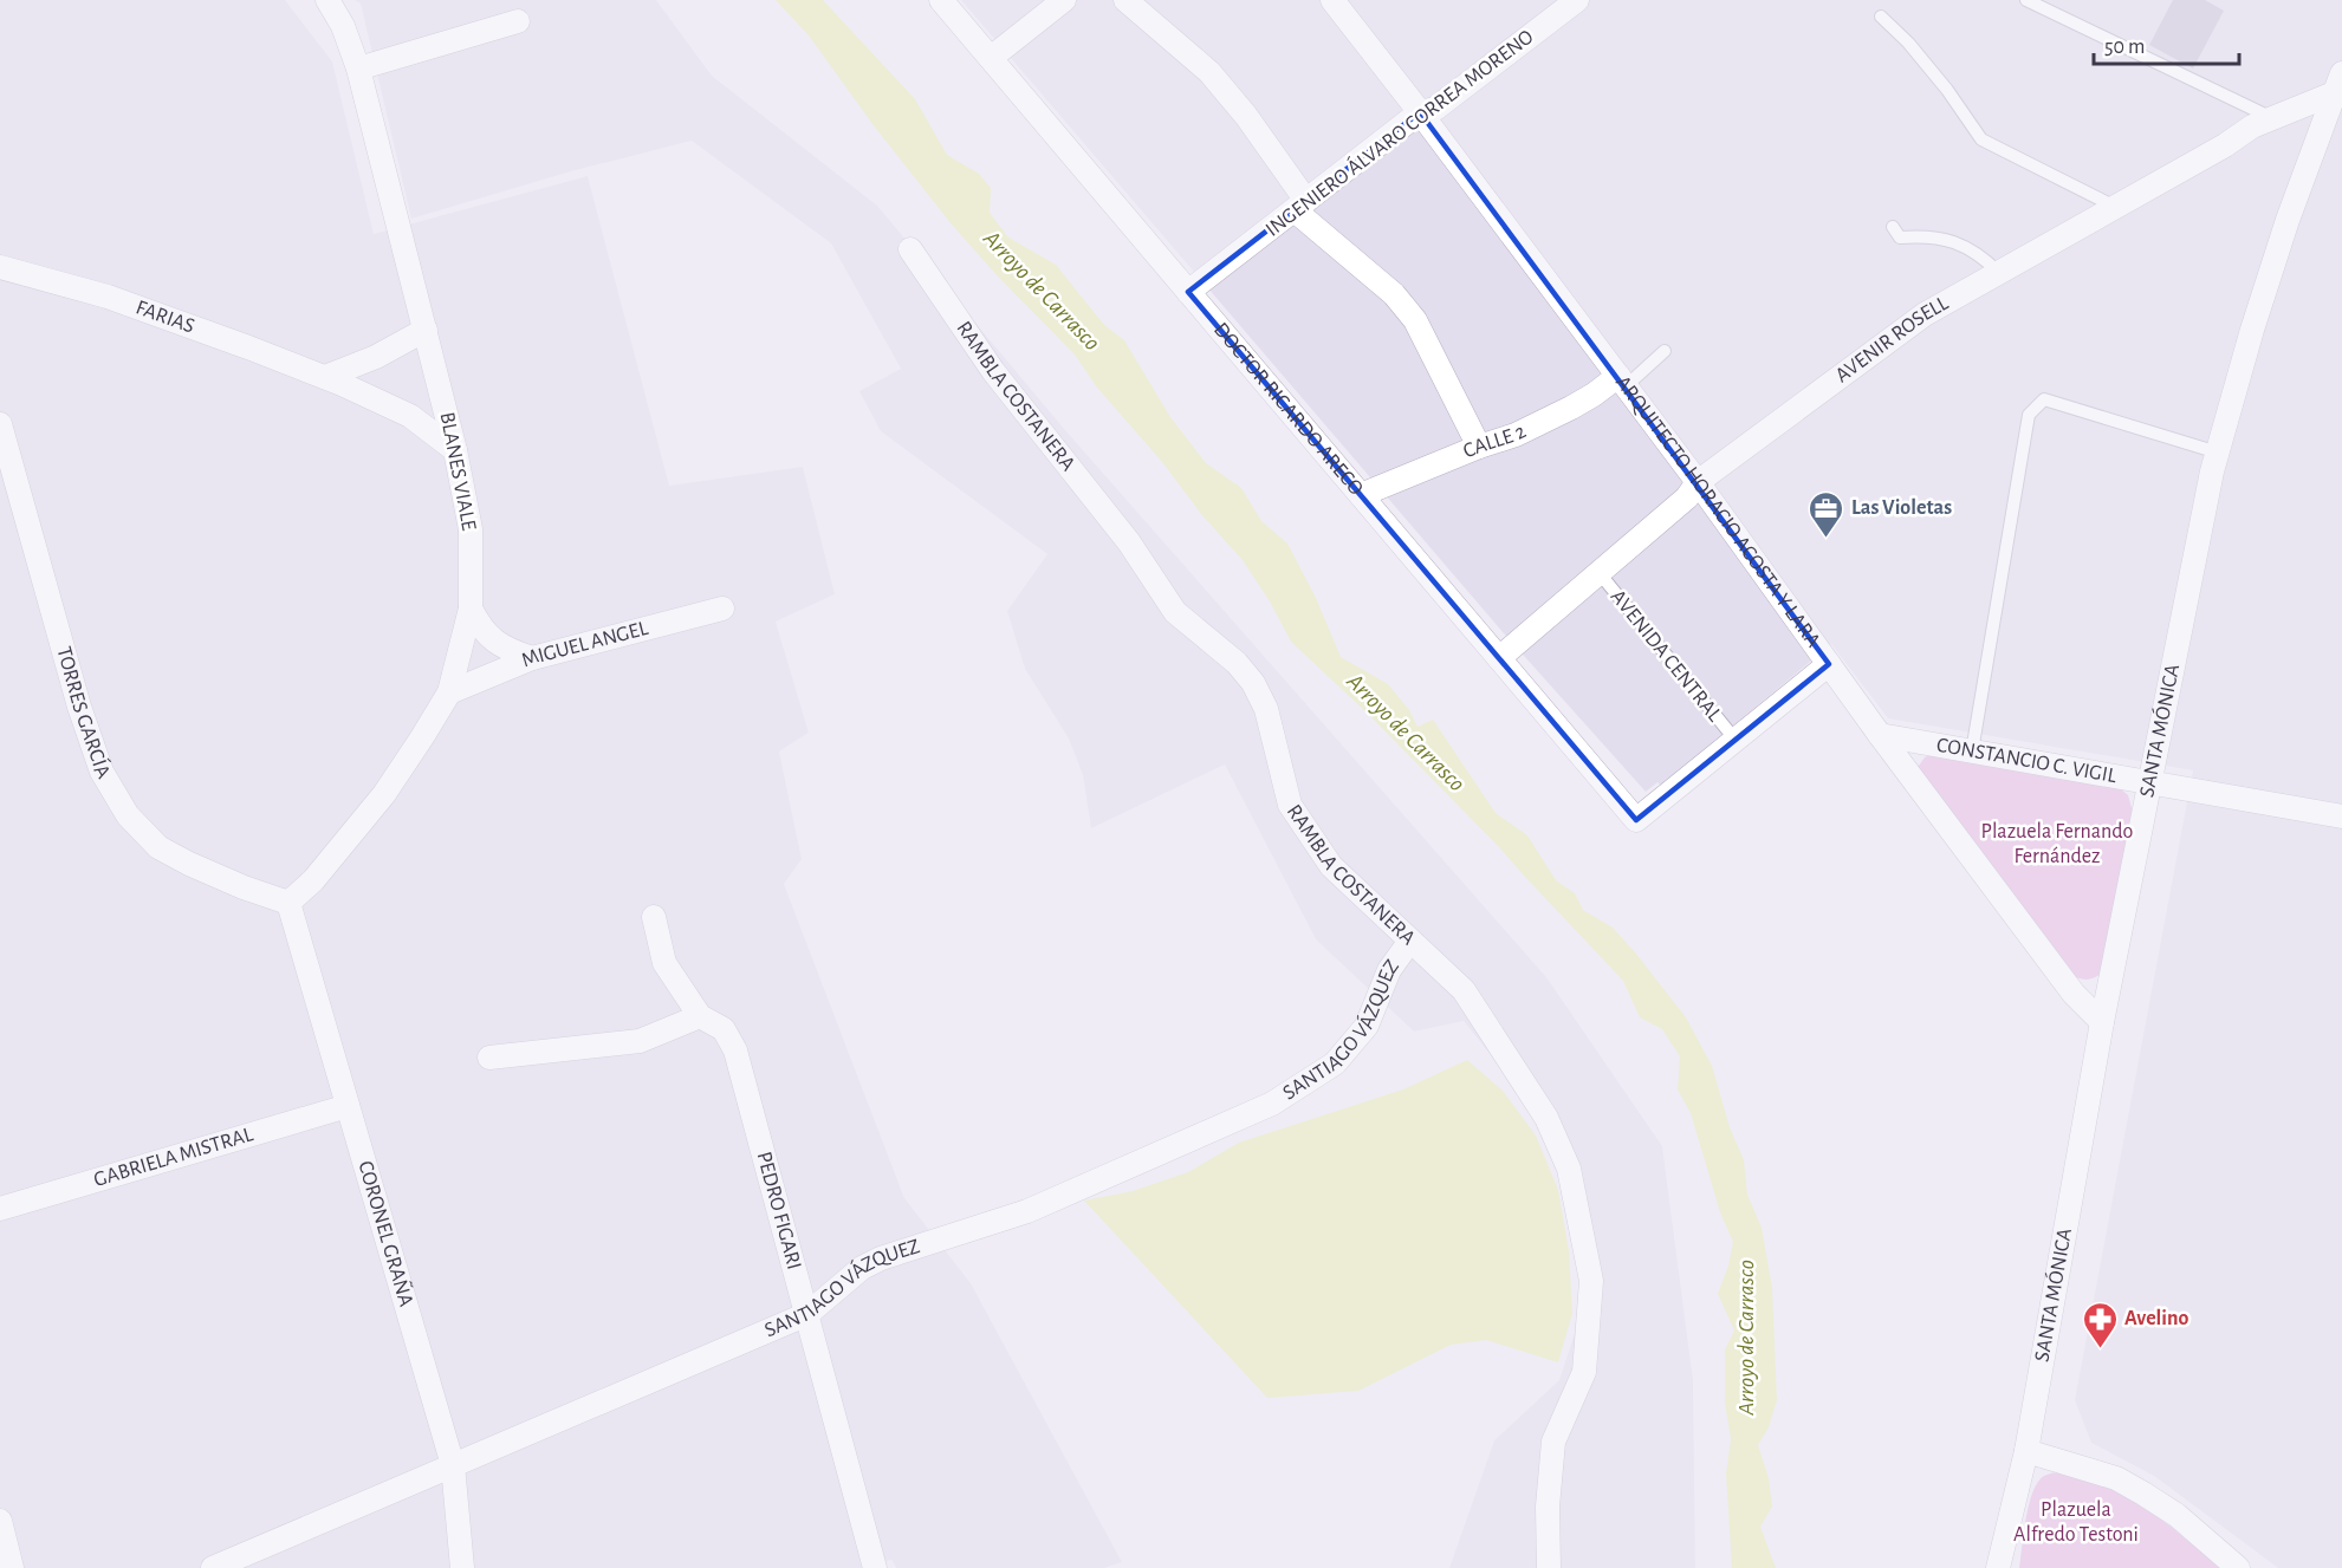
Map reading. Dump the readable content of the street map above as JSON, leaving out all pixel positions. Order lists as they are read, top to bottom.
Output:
{
  "streets": {
    "street": [
      "INGENIERO ÁLVARO CORREA MORENO",
      "FARIAS",
      "AVENIR ROSELL",
      "RAMBLA COSTANERA",
      "DOCTOR RICARDO ARECO",
      "CALLE 2",
      "BLANES VIALE",
      "ARQUITECTO HORACIO ACOSTA Y LARA",
      "MIGUEL ANGEL",
      "TORRES GARCÍA",
      "SANTA MÓNICA",
      "CONSTANCIO C. VIGIL",
      "SANTIAGO VÁZQUEZ",
      "GABRIELA MISTRAL",
      "PEDRO FIGARI",
      "CORONEL GRAÑA"
    ],
    "lane": ["AVENIDA CENTRAL"]
  },
  "crossings": [
    ["INGENIERO ÁLVARO CORREA MORENO", "DOCTOR RICARDO ARECO"],
    ["INGENIERO ÁLVARO CORREA MORENO", "ARQUITECTO HORACIO ACOSTA Y LARA"],
    ["FARIAS", "BLANES VIALE"],
    ["AVENIR ROSELL", "DOCTOR RICARDO ARECO"],
    ["AVENIR ROSELL", "ARQUITECTO HORACIO ACOSTA Y LARA"],
    ["AVENIR ROSELL", "AVENIDA CENTRAL"],
    ["AVENIR ROSELL", "SANTA MÓNICA"],
    ["RAMBLA COSTANERA", "SANTIAGO VÁZQUEZ"],
    ["DOCTOR RICARDO ARECO", "CALLE 2"],
    ["DOCTOR RICARDO ARECO", "AVENIDA CENTRAL"],
    ["CALLE 2", "ARQUITECTO HORACIO ACOSTA Y LARA"],
    ["BLANES VIALE", "MIGUEL ANGEL"],
    ["BLANES VIALE", "TORRES GARCÍA"],
    ["BLANES VIALE", "CORONEL GRAÑA"],
    ["ARQUITECTO HORACIO ACOSTA Y LARA", "SANTA MÓNICA"],
    ["ARQUITECTO HORACIO ACOSTA Y LARA", "CONSTANCIO C. VIGIL"],
    ["TORRES GARCÍA", "CORONEL GRAÑA"],
    ["SANTA MÓNICA", "CONSTANCIO C. VIGIL"],
    ["SANTIAGO VÁZQUEZ", "PEDRO FIGARI"],
    ["SANTIAGO VÁZQUEZ", "CORONEL GRAÑA"],
    ["GABRIELA MISTRAL", "CORONEL GRAÑA"]
  ],
  "water": ["Arroyo de Carrasco"],
  "parks": ["Plazuela Fernando Fernández", "Plazuela Alfredo Testoni"],
  "places": {
    "office": ["Las Violetas"],
    "pharmacy": ["Avelino"]
  },
  "scale_bar": "50 m"
}
